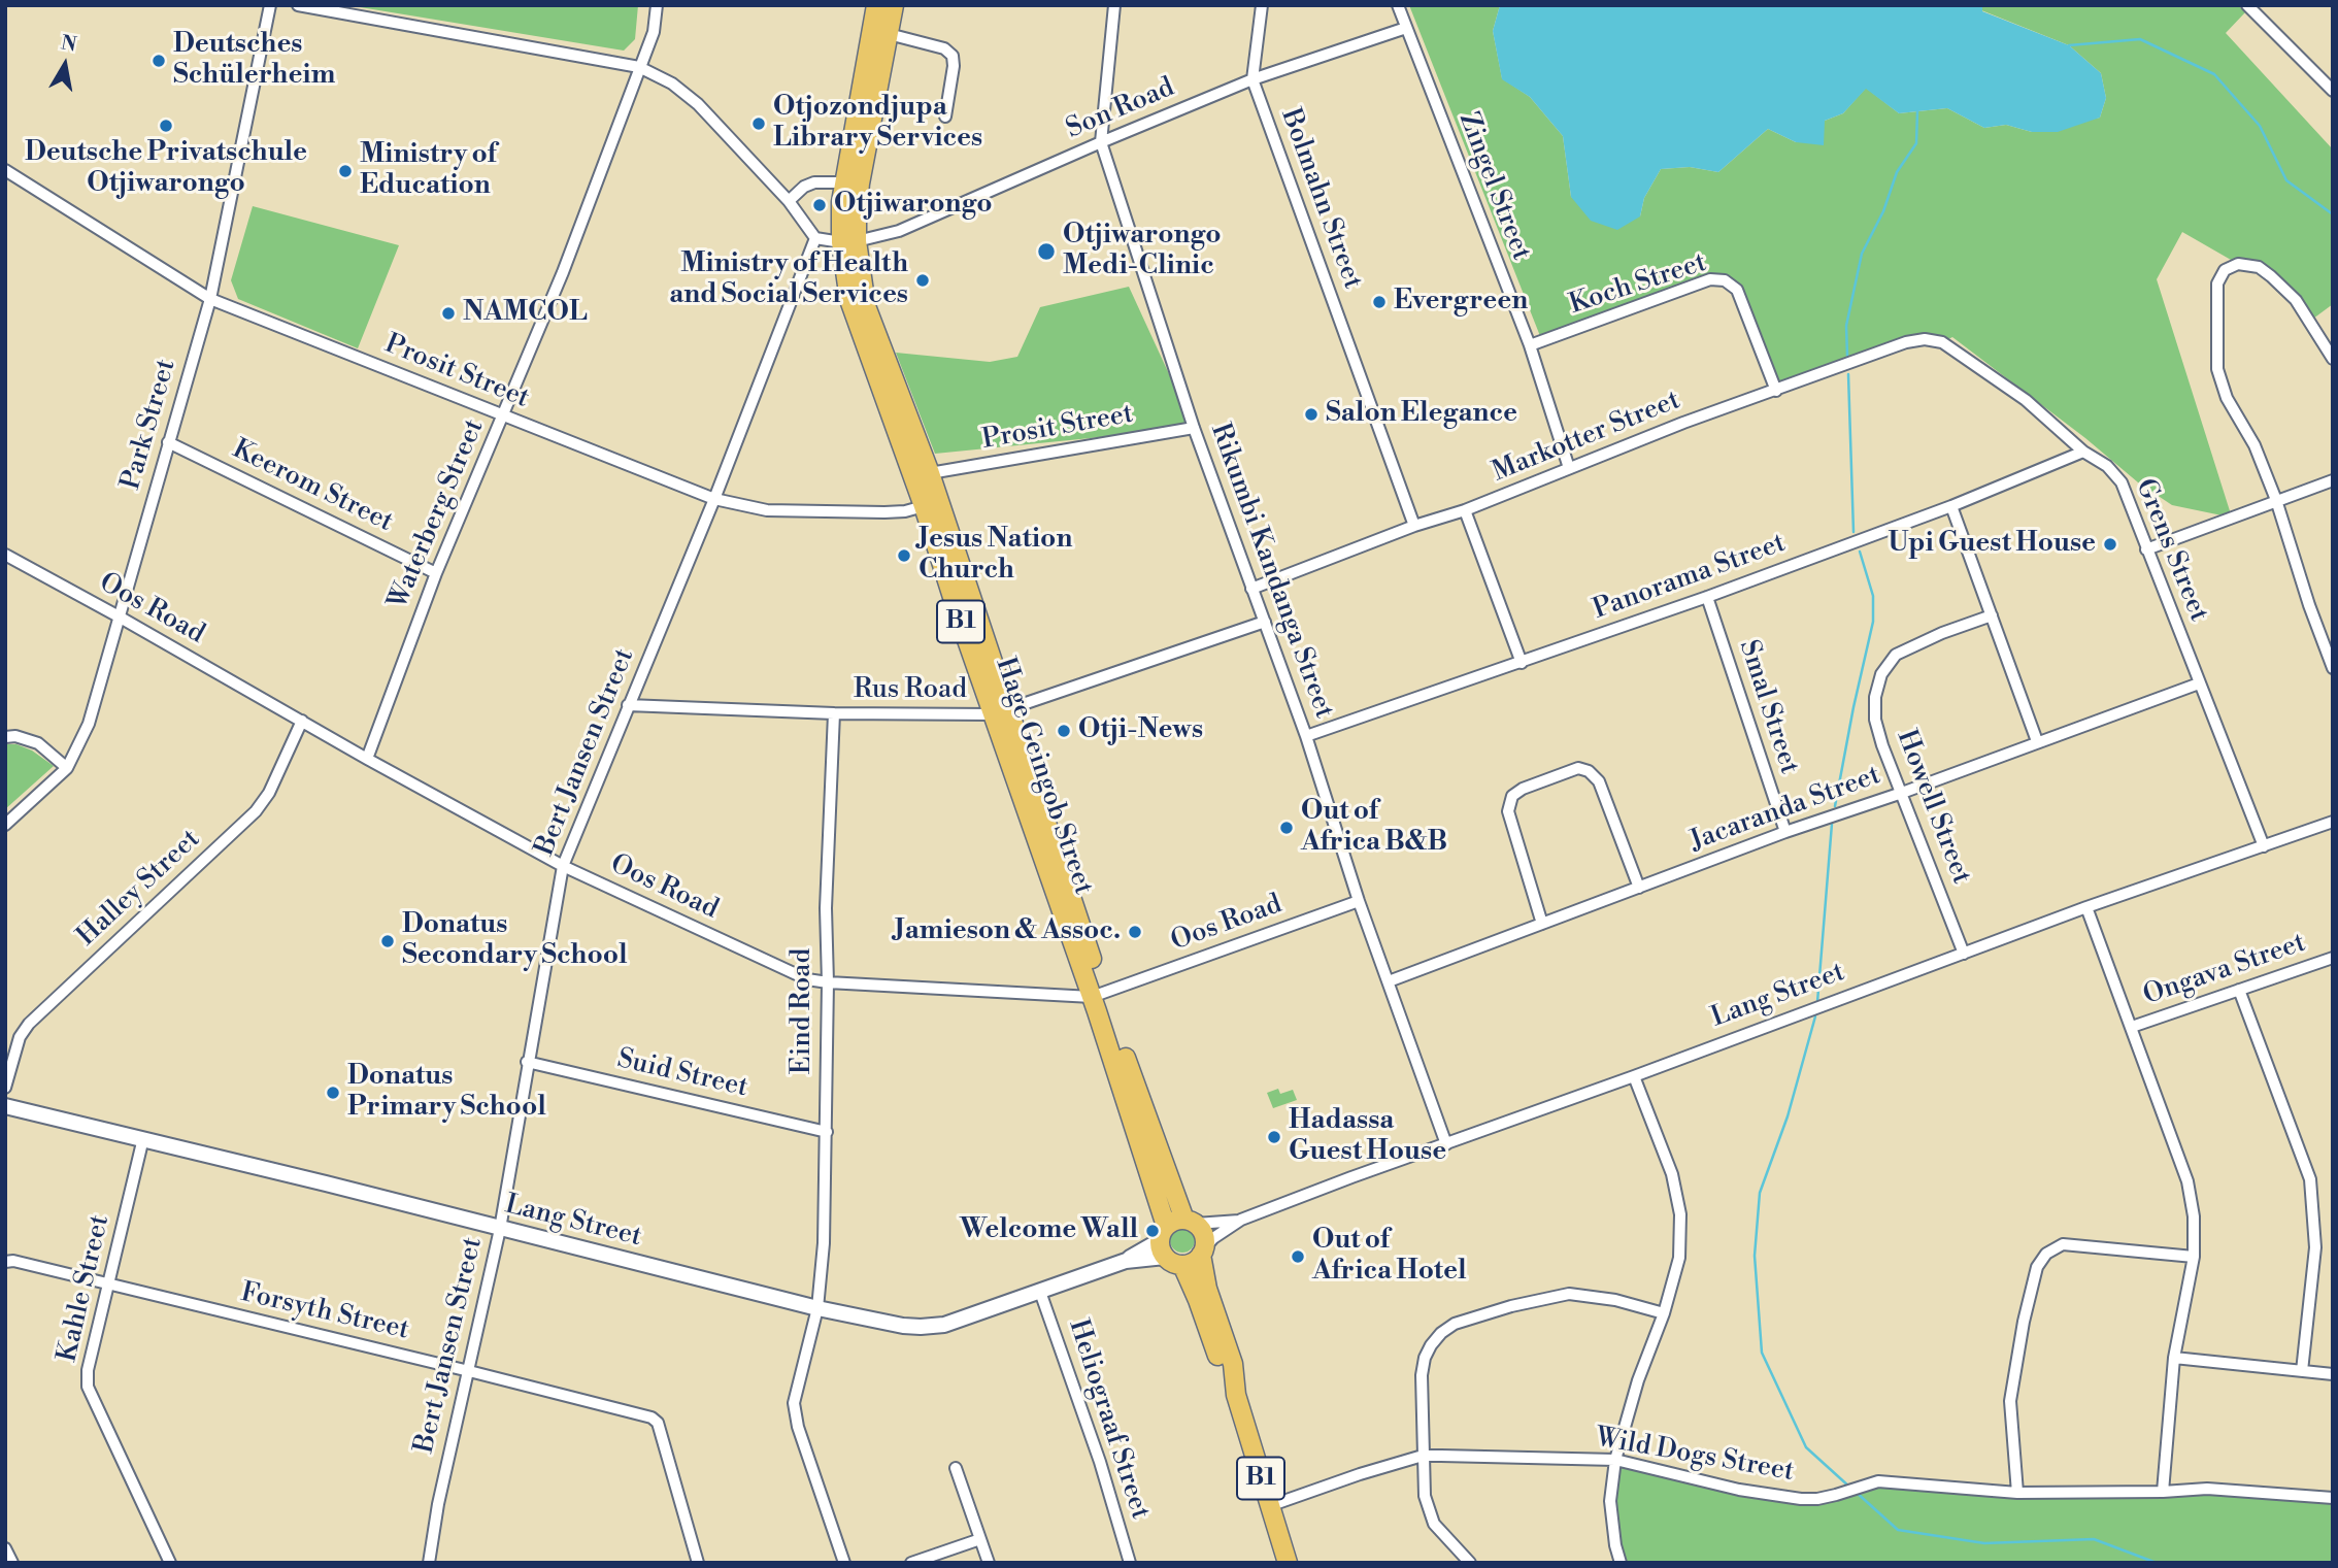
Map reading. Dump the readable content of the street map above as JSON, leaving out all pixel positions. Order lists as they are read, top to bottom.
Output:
{
  "streets": {
    "highway": ["B1", "Hage Geingob Street"],
    "street": [
      "Son Road",
      "Zingel Street",
      "Bolmahn Street",
      "Koch Street",
      "Prosit Street",
      "Park Street",
      "Markotter Street",
      "Keerom Street",
      "Waterberg Street",
      "Grens Street",
      "Rikumbi Kandanga Street",
      "Panorama Street",
      "Oos Road",
      "Rus Road",
      "Smal Street",
      "Bert Jansen Street",
      "Howell Street",
      "Jacaranda Street",
      "Halley Street",
      "Ongava Street",
      "Lang Street",
      "Eind Road",
      "Suid Street",
      "Kahle Street",
      "Forsyth Street",
      "Heliograaf Street",
      "Wild Dogs Street"
    ]
  },
  "crossings": [
    ["Son Road", "Zingel Street"],
    ["Son Road", "Bolmahn Street"],
    ["Son Road", "Rikumbi Kandanga Street"],
    ["Son Road", "Bert Jansen Street"],
    ["Son Road", "Hage Geingob Street"],
    ["Zingel Street", "Koch Street"],
    ["Zingel Street", "Markotter Street"],
    ["Bolmahn Street", "Markotter Street"],
    ["Koch Street", "Markotter Street"],
    ["Prosit Street", "Park Street"],
    ["Prosit Street", "Waterberg Street"],
    ["Prosit Street", "Rikumbi Kandanga Street"],
    ["Prosit Street", "Bert Jansen Street"],
    ["Prosit Street", "Hage Geingob Street"],
    ["Park Street", "Keerom Street"],
    ["Park Street", "Oos Road"],
    ["Markotter Street", "Grens Street"],
    ["Markotter Street", "Rikumbi Kandanga Street"],
    ["Keerom Street", "Waterberg Street"],
    ["Waterberg Street", "Oos Road"],
    ["Grens Street", "Panorama Street"],
    ["Grens Street", "Jacaranda Street"],
    ["Grens Street", "Lang Street"],
    ["Rikumbi Kandanga Street", "Panorama Street"],
    ["Rikumbi Kandanga Street", "Oos Road"],
    ["Rikumbi Kandanga Street", "Rus Road"],
    ["Rikumbi Kandanga Street", "Jacaranda Street"],
    ["Rikumbi Kandanga Street", "Lang Street"],
    ["Panorama Street", "Smal Street"],
    ["Oos Road", "Bert Jansen Street"],
    ["Oos Road", "Hage Geingob Street"],
    ["Oos Road", "Halley Street"],
    ["Oos Road", "Eind Road"],
    ["B1", "Hage Geingob Street"],
    ["B1", "Lang Street"],
    ["B1", "Wild Dogs Street"],
    ["Rus Road", "Bert Jansen Street"],
    ["Rus Road", "Hage Geingob Street"],
    ["Rus Road", "Eind Road"],
    ["Smal Street", "Jacaranda Street"],
    ["Bert Jansen Street", "Lang Street"],
    ["Bert Jansen Street", "Suid Street"],
    ["Bert Jansen Street", "Forsyth Street"],
    ["Hage Geingob Street", "Lang Street"],
    ["Howell Street", "Jacaranda Street"],
    ["Howell Street", "Lang Street"],
    ["Lang Street", "Eind Road"],
    ["Lang Street", "Kahle Street"],
    ["Lang Street", "Heliograaf Street"],
    ["Eind Road", "Suid Street"],
    ["Kahle Street", "Forsyth Street"]
  ],
  "places": [
    "Deutsches Schülerheim",
    "Otjozondjupa Library Services",
    "Deutsche Privatschule Otjiwarongo",
    "Ministry of Education",
    "Otjiwarongo",
    "Otjiwarongo Medi-Clinic",
    "Ministry of Health and Social Services",
    "Evergreen",
    "NAMCOL",
    "Salon Elegance",
    "Upi Guest House",
    "Jesus Nation Church",
    "Otji-News",
    "Out of Africa B&B",
    "Jamieson & Assoc.",
    "Donatus Secondary School",
    "Donatus Primary School",
    "Hadassa Guest House",
    "Welcome Wall",
    "Out of Africa Hotel"
  ],
  "north": "top"
}
